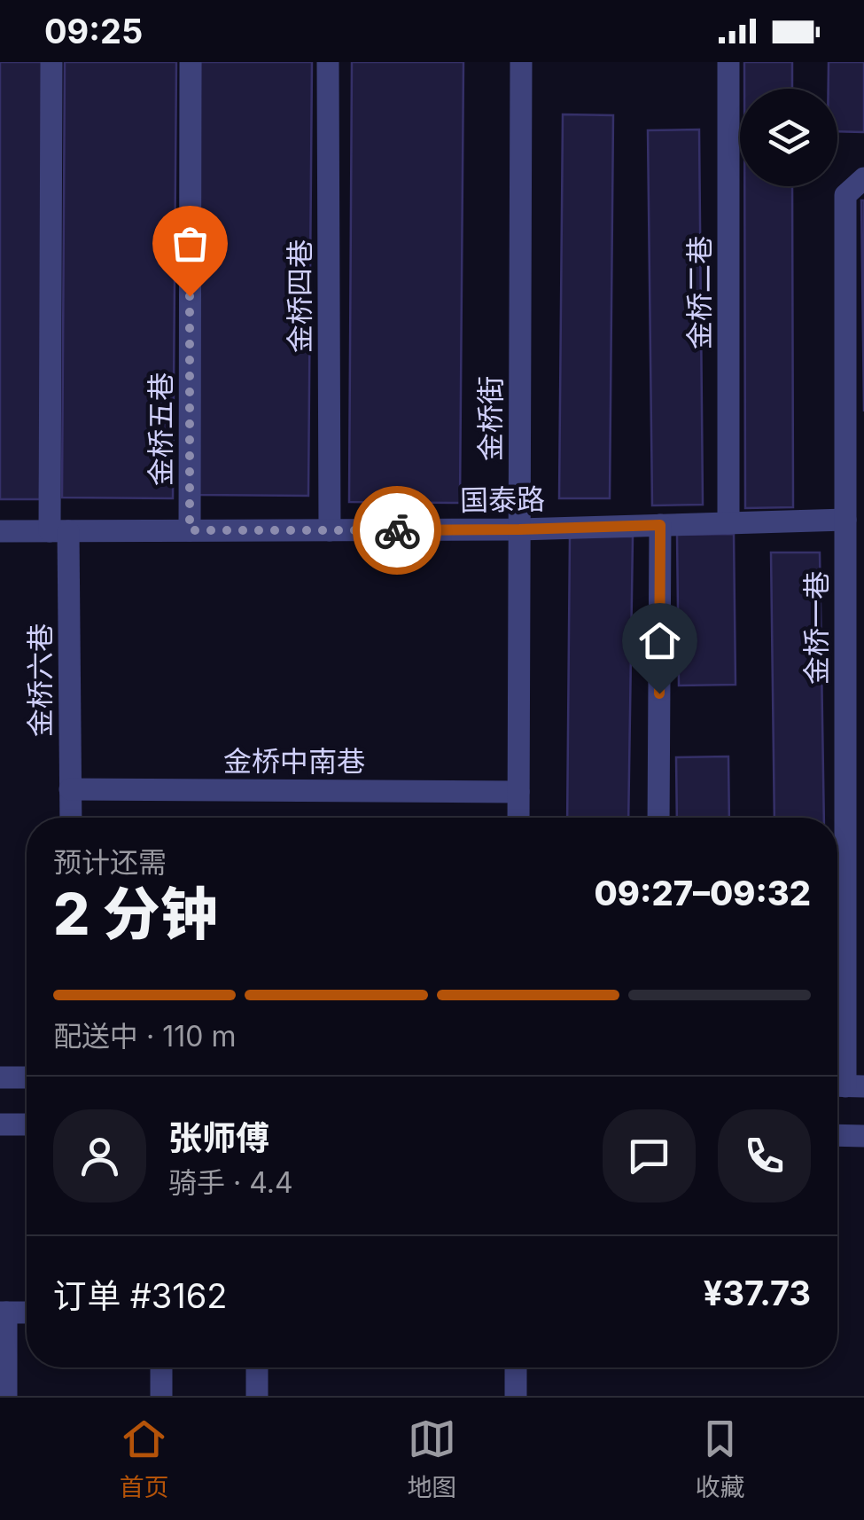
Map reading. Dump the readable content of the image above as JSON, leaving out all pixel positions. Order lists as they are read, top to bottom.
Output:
{
  "streets": {
    "street": [
      "金桥二巷",
      "金桥四巷",
      "金桥街",
      "金桥五巷",
      "国泰路",
      "金桥一巷",
      "金桥六巷",
      "金桥中南巷"
    ]
  },
  "crossings": [
    ["金桥二巷", "国泰路"],
    ["金桥四巷", "国泰路"],
    ["金桥街", "国泰路"],
    ["金桥街", "金桥中南巷"],
    ["金桥五巷", "国泰路"],
    ["国泰路", "金桥一巷"],
    ["国泰路", "金桥六巷"],
    ["金桥六巷", "金桥中南巷"]
  ],
  "page": {
    "status": "09:25",
    "heading": ["2 分钟", "预计还需", "09:27–09:32"],
    "panel": [
      "张师傅",
      "骑手 · 4.4",
      "订单 #3162",
      "¥37.73"
    ],
    "bar": "配送中 · 110 m",
    "tabs": ["首页", "地图", "收藏"]
  }
}
